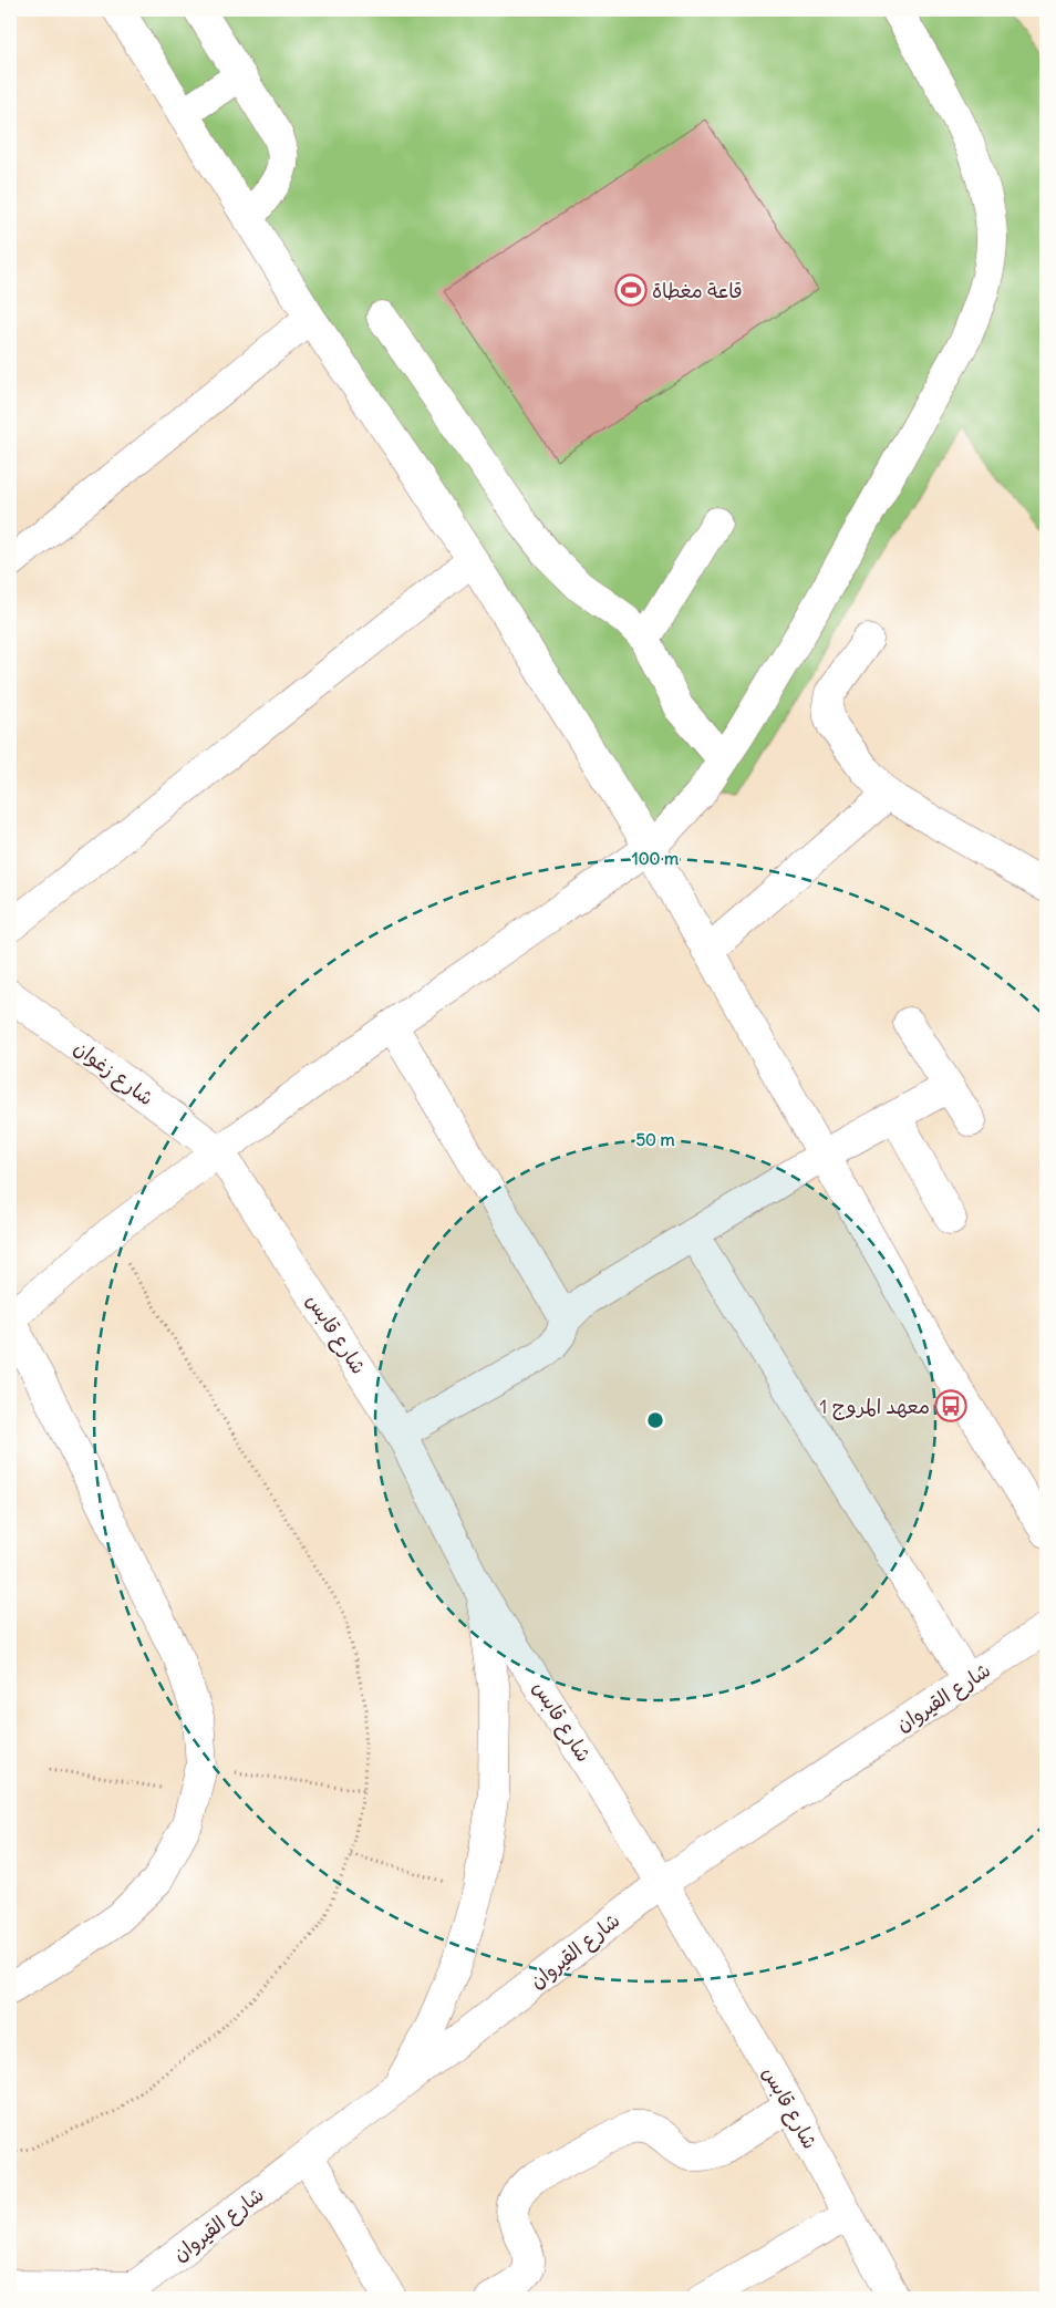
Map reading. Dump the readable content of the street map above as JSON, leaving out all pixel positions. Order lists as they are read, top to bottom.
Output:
{
  "streets": {
    "street": ["شارع زغوان", "شارع قابس", "شارع القيروان"]
  },
  "crossings": [
    ["شارع زغوان", "شارع قابس"],
    ["شارع قابس", "شارع القيروان"]
  ],
  "places": {
    "sports": ["قاعة مغطاة"],
    "bus stop": ["معهد المروج 1"]
  },
  "rings": ["100 m", "50 m"]
}
